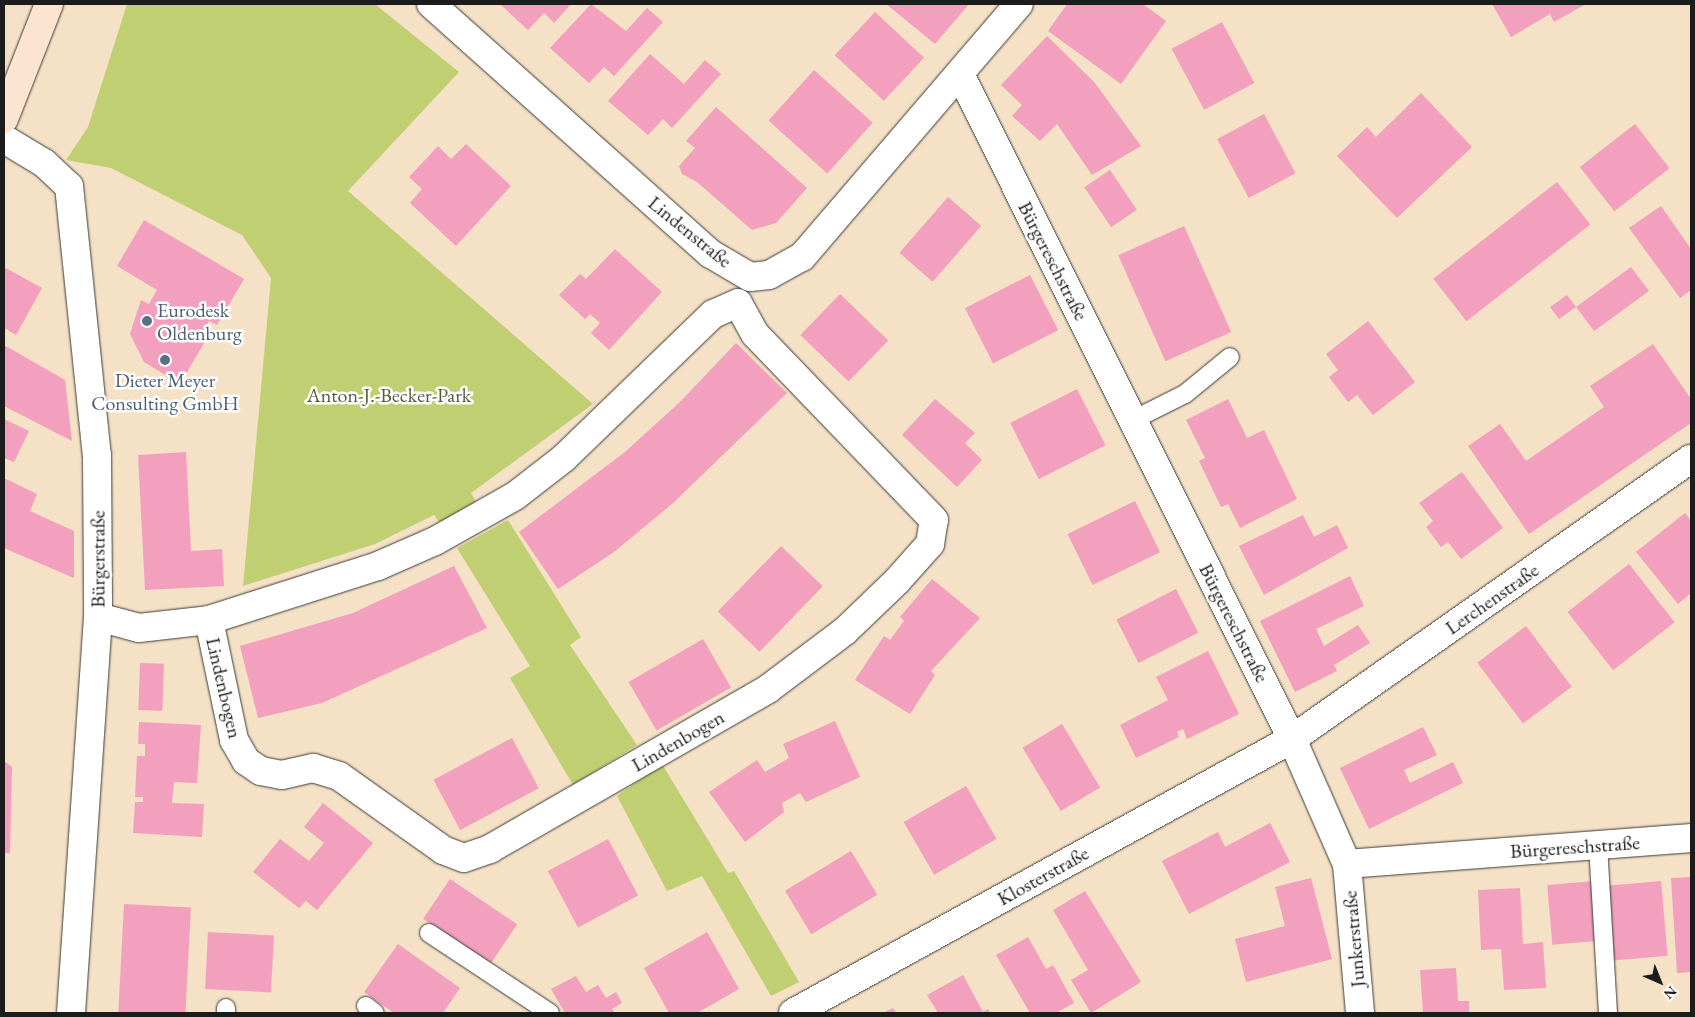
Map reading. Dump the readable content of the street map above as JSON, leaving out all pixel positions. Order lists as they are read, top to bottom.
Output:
{
  "streets": {
    "street": [
      "Lindenstraße",
      "Bürgereschstraße",
      "Bürgerstraße",
      "Lerchenstraße",
      "Lindenbogen",
      "Klosterstraße",
      "Junkerstraße"
    ]
  },
  "crossings": [
    ["Lindenstraße", "Bürgereschstraße"],
    ["Bürgereschstraße", "Lerchenstraße"],
    ["Bürgereschstraße", "Klosterstraße"],
    ["Bürgereschstraße", "Junkerstraße"],
    ["Bürgerstraße", "Lindenbogen"],
    ["Lerchenstraße", "Klosterstraße"]
  ],
  "parks": ["Anton-J.-Becker-Park"],
  "places": ["Eurodesk Oldenburg", "Dieter Meyer Consulting GmbH"],
  "north": "bottom right"
}
